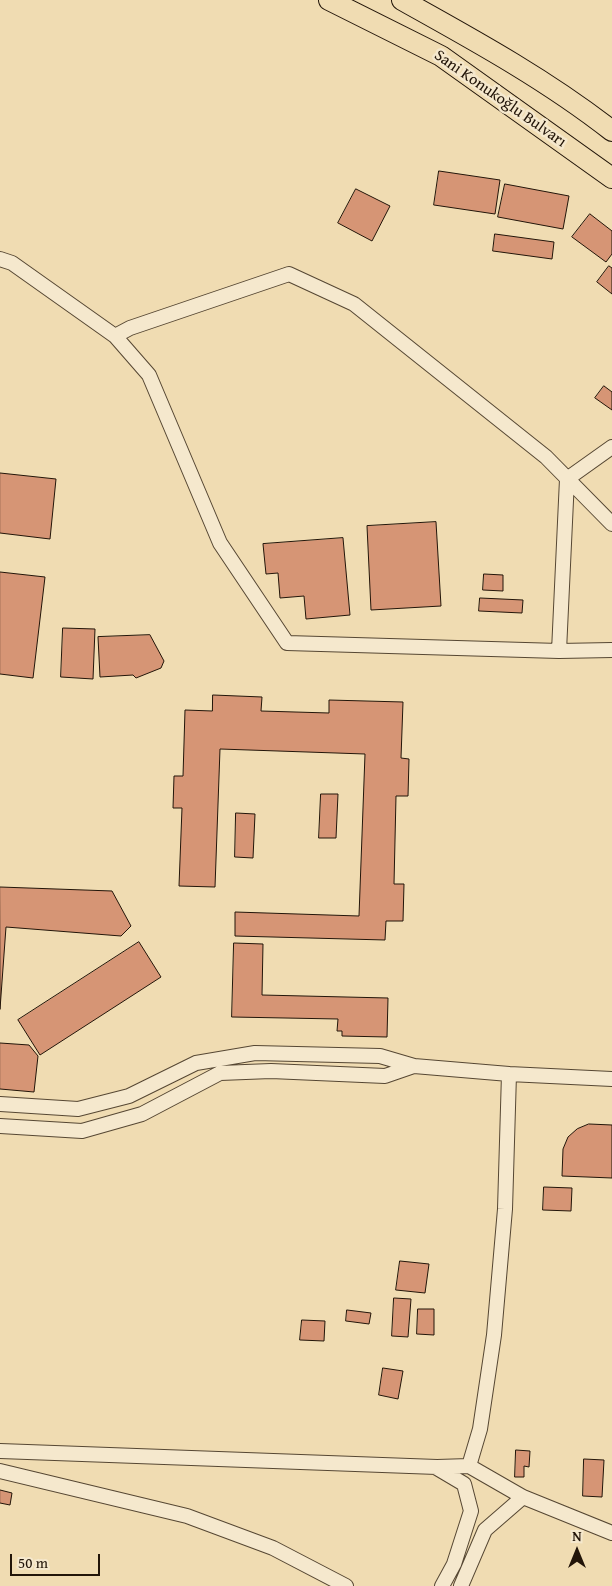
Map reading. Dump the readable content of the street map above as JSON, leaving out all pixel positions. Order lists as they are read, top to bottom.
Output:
{
  "streets": {
    "highway": ["Sani Konukoğlu Bulvarı"]
  },
  "scale_bar": "50 m",
  "north": "top"
}
